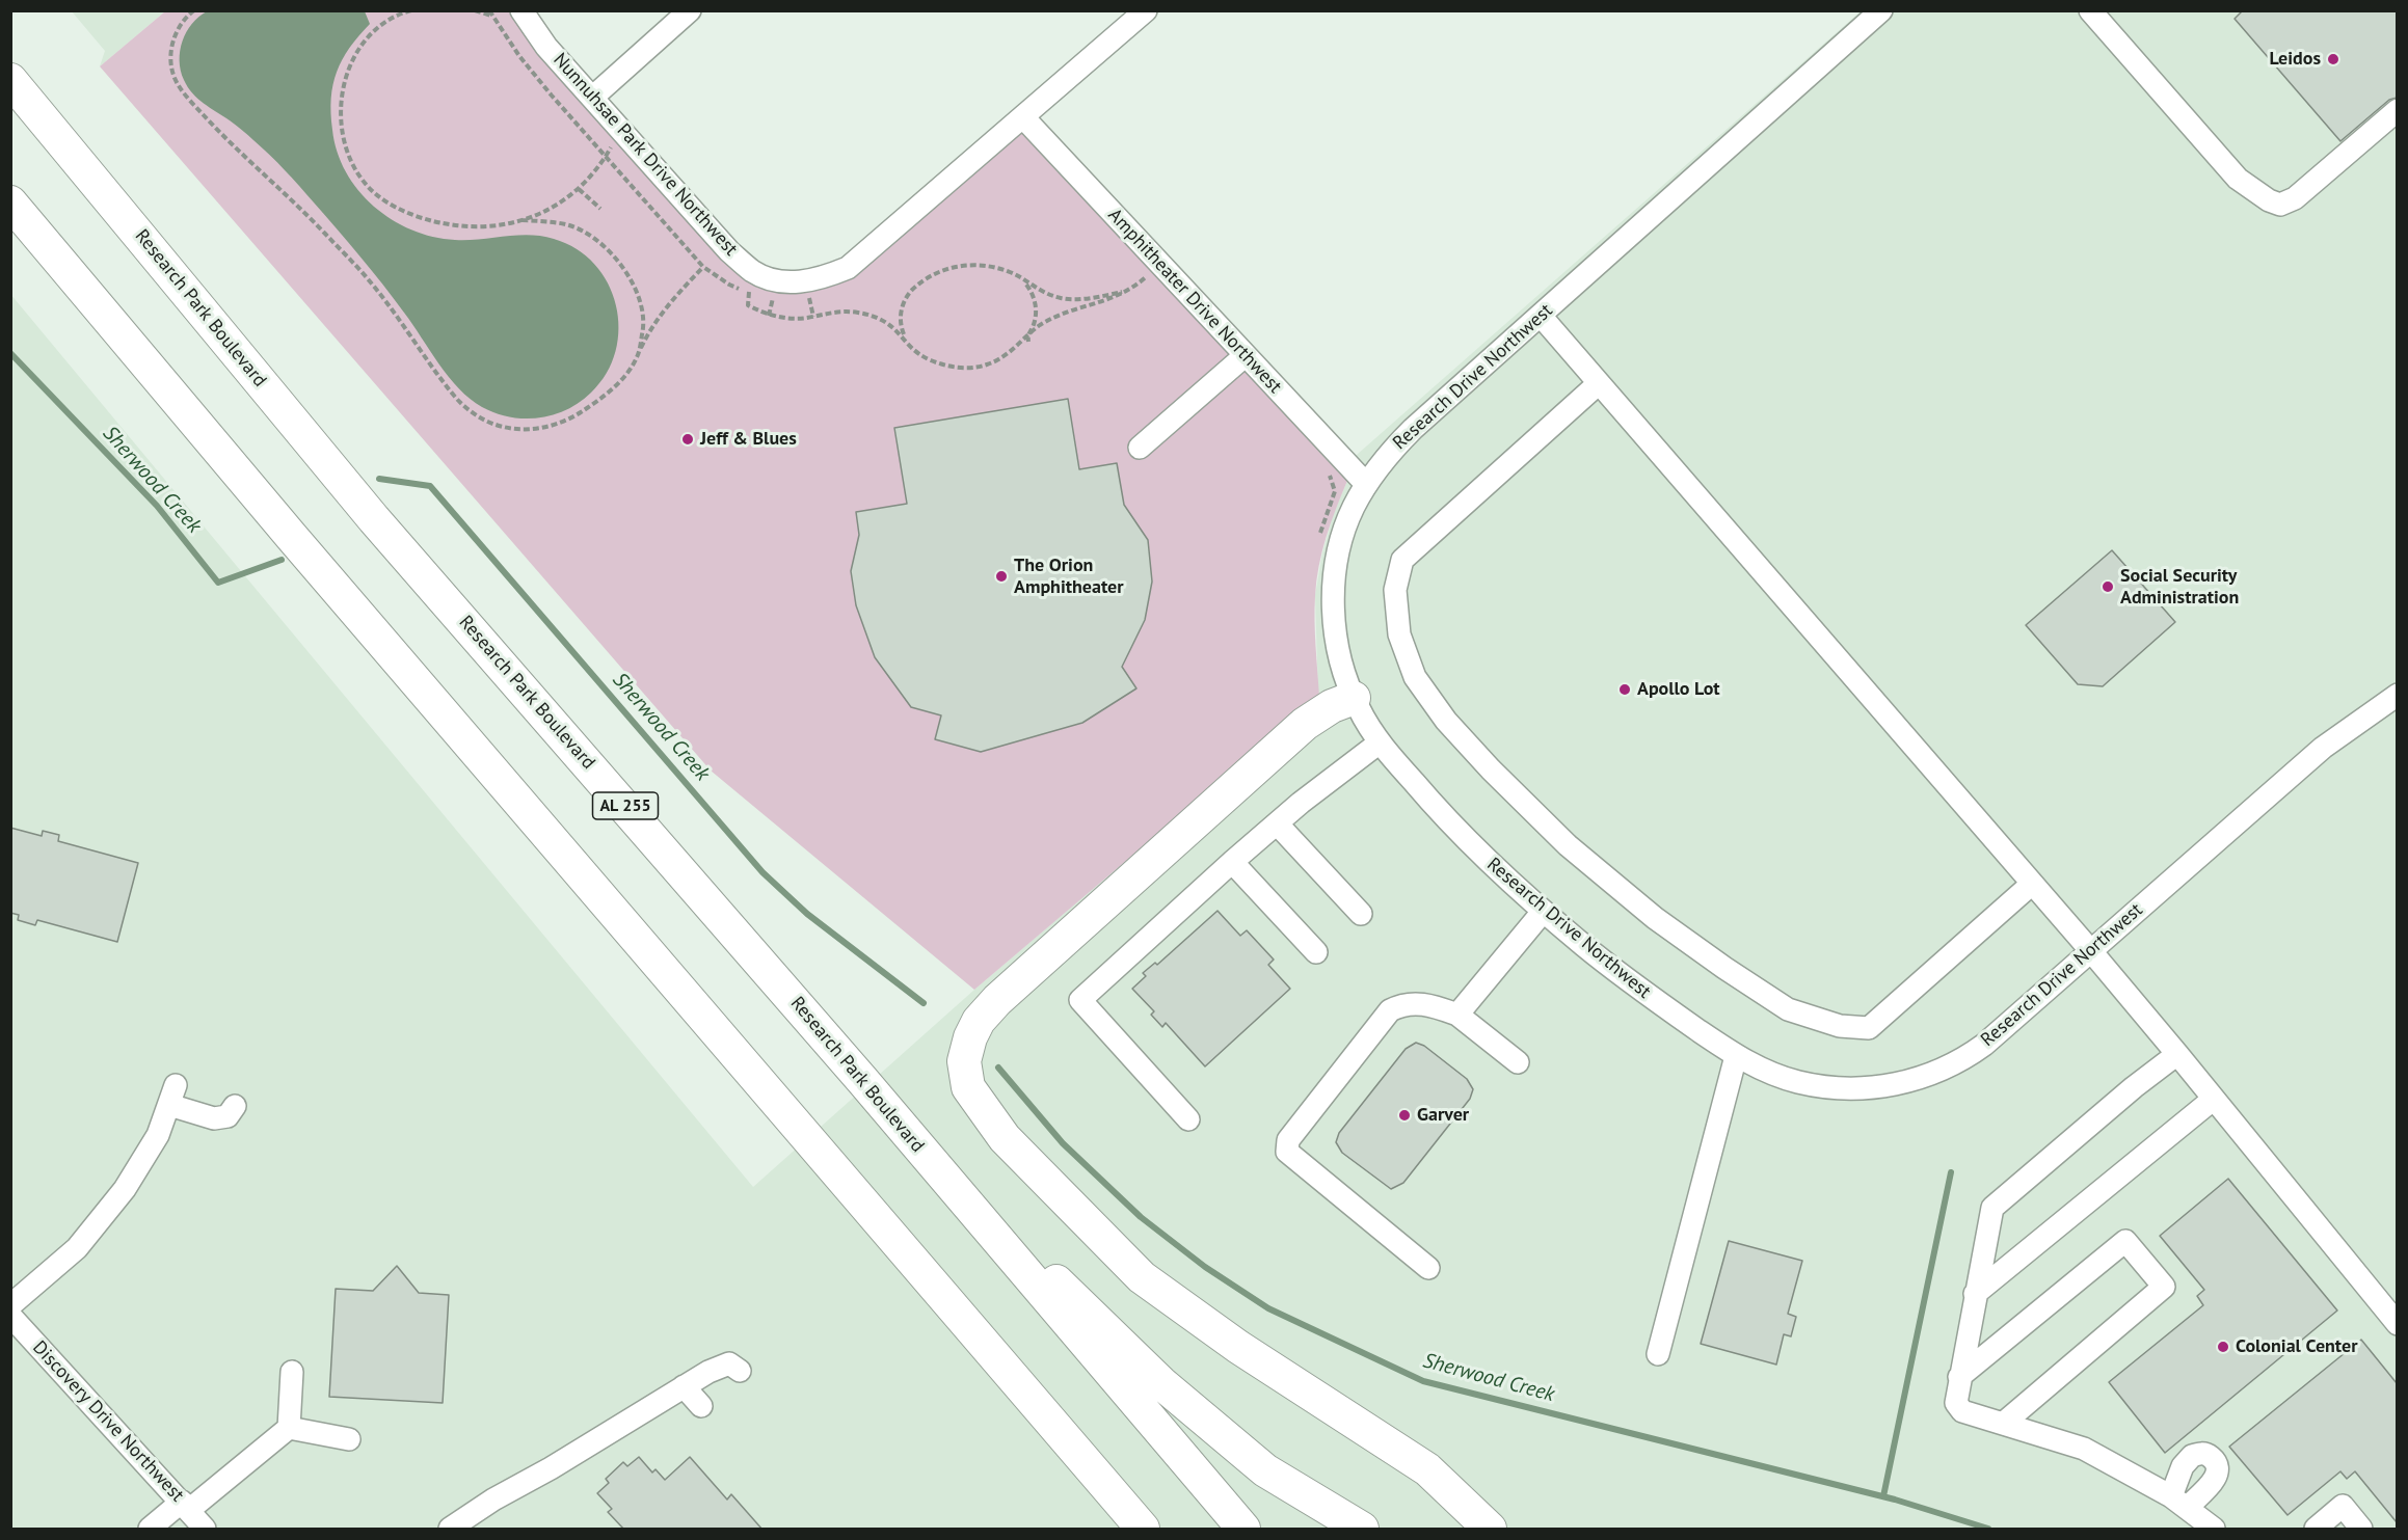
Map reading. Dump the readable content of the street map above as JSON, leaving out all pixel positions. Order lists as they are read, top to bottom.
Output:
{
  "streets": {
    "highway": ["Research Park Boulevard", "AL 255"],
    "street": [
      "Nunnuhsae Park Drive Northwest",
      "Amphitheater Drive Northwest",
      "Research Drive Northwest",
      "Discovery Drive Northwest"
    ]
  },
  "crossings": [
    ["Nunnuhsae Park Drive Northwest", "Amphitheater Drive Northwest"],
    ["Amphitheater Drive Northwest", "Research Drive Northwest"]
  ],
  "water": ["Sherwood Creek"],
  "places": [
    "Leidos",
    "Jeff & Blues",
    "The Orion Amphitheater",
    "Social Security Administration",
    "Apollo Lot",
    "Garver",
    "Colonial Center"
  ]
}
